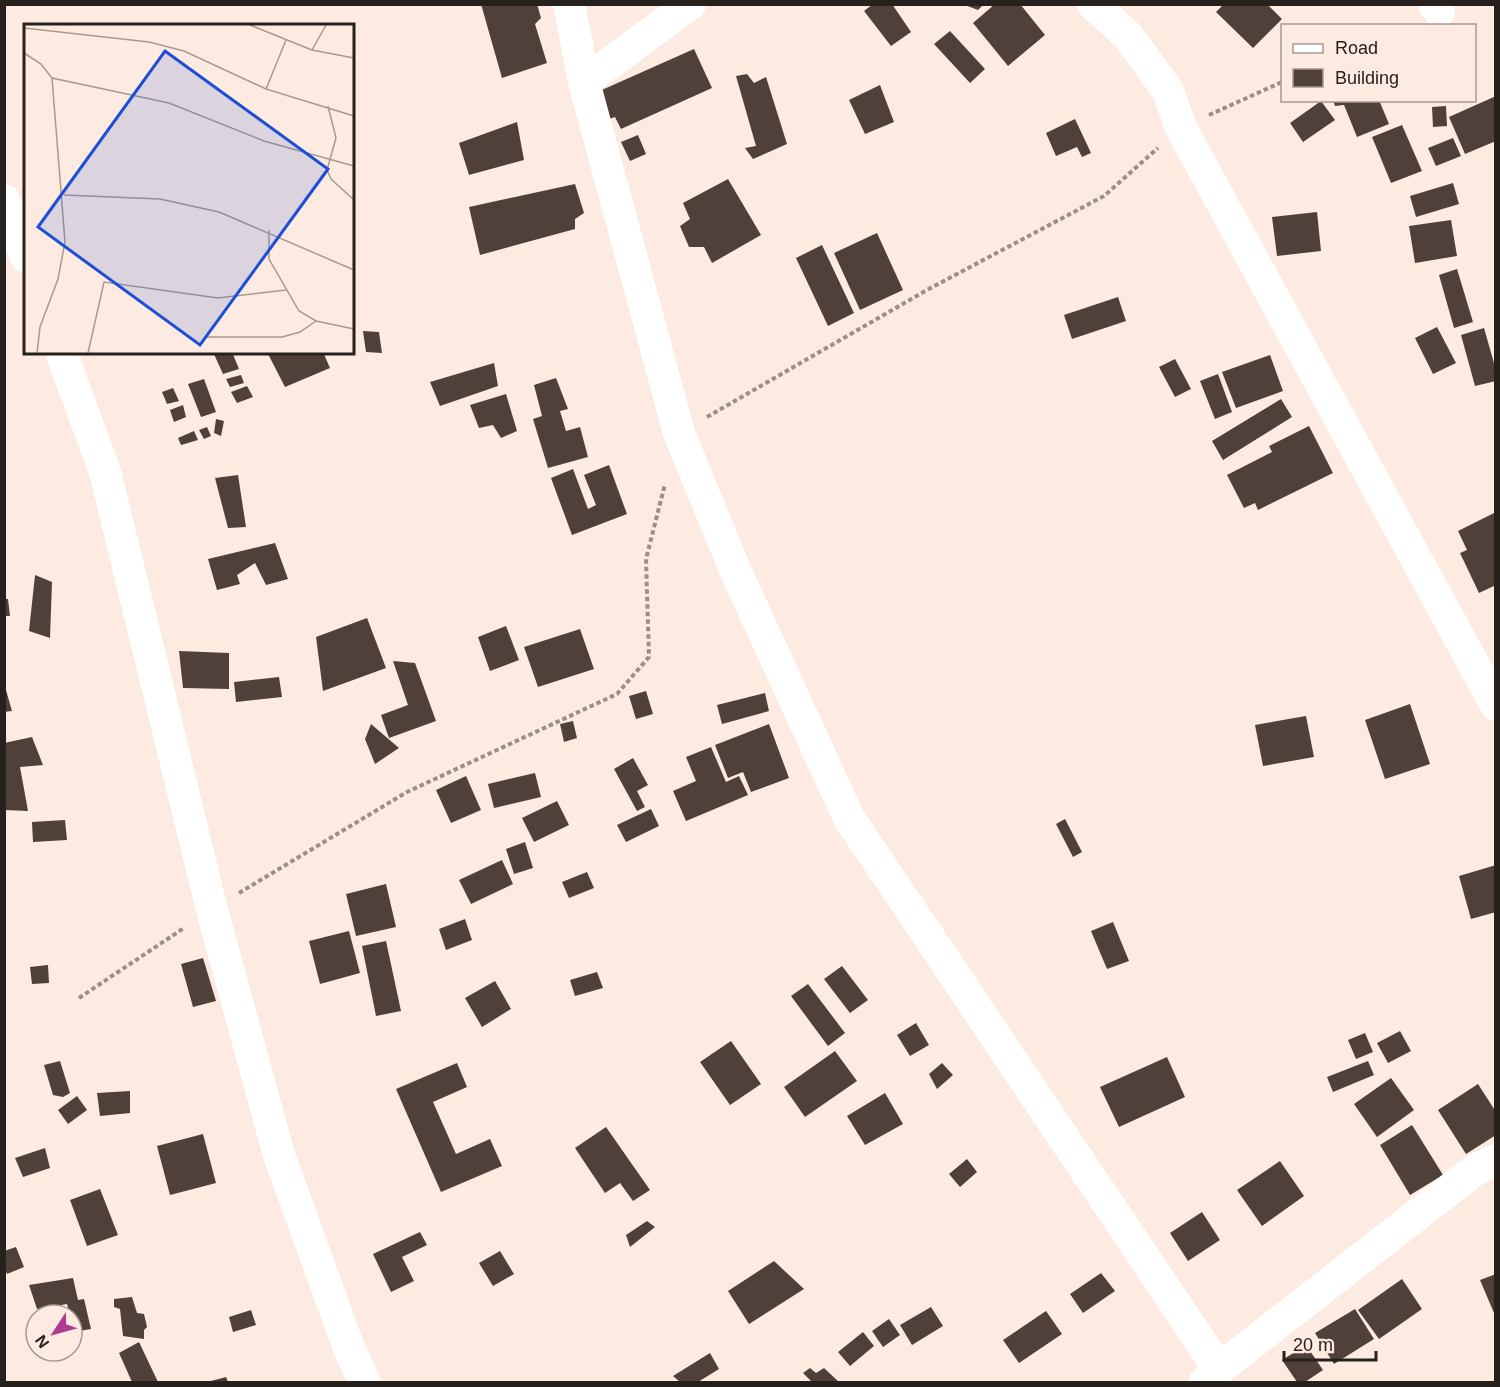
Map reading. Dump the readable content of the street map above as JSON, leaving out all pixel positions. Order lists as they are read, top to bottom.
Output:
{
  "legend": ["Road", "Building"],
  "scale_bar": "20 m",
  "north": "bottom left"
}
